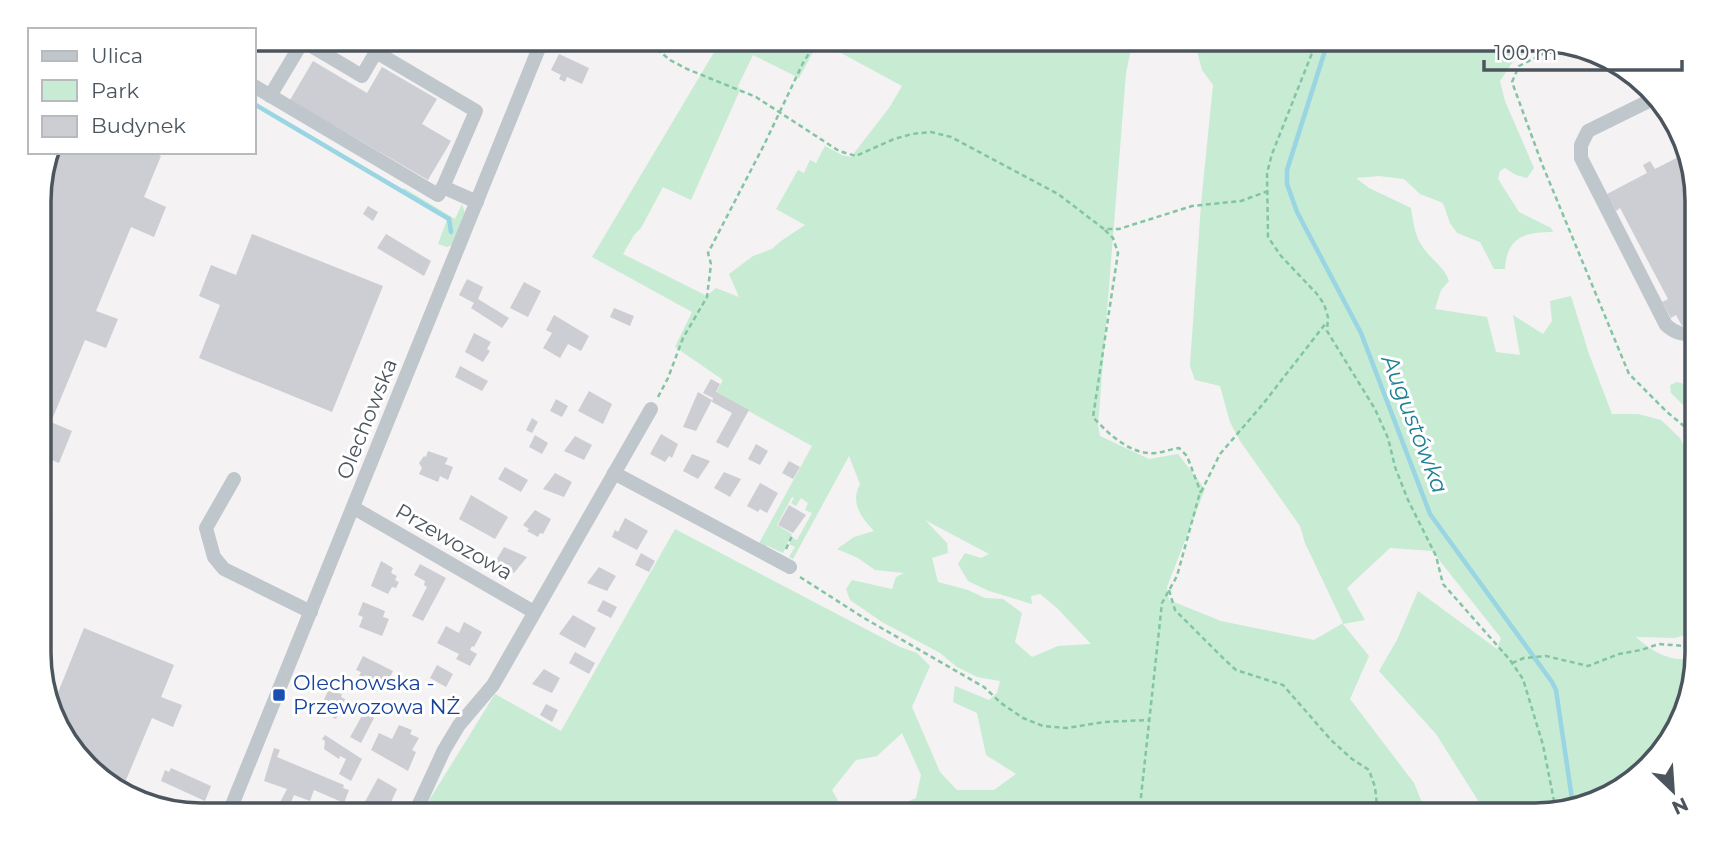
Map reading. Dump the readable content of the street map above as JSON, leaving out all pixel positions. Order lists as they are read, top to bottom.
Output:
{
  "streets": {
    "street": ["Olechowska", "Przewozowa"]
  },
  "crossings": [
    ["Olechowska", "Przewozowa"]
  ],
  "water": ["Augustówka"],
  "places": {
    "transit": ["Olechowska - Przewozowa NŻ"]
  },
  "legend": ["Ulica", "Park", "Budynek"],
  "scale_bar": "100 m",
  "north": "bottom right"
}
